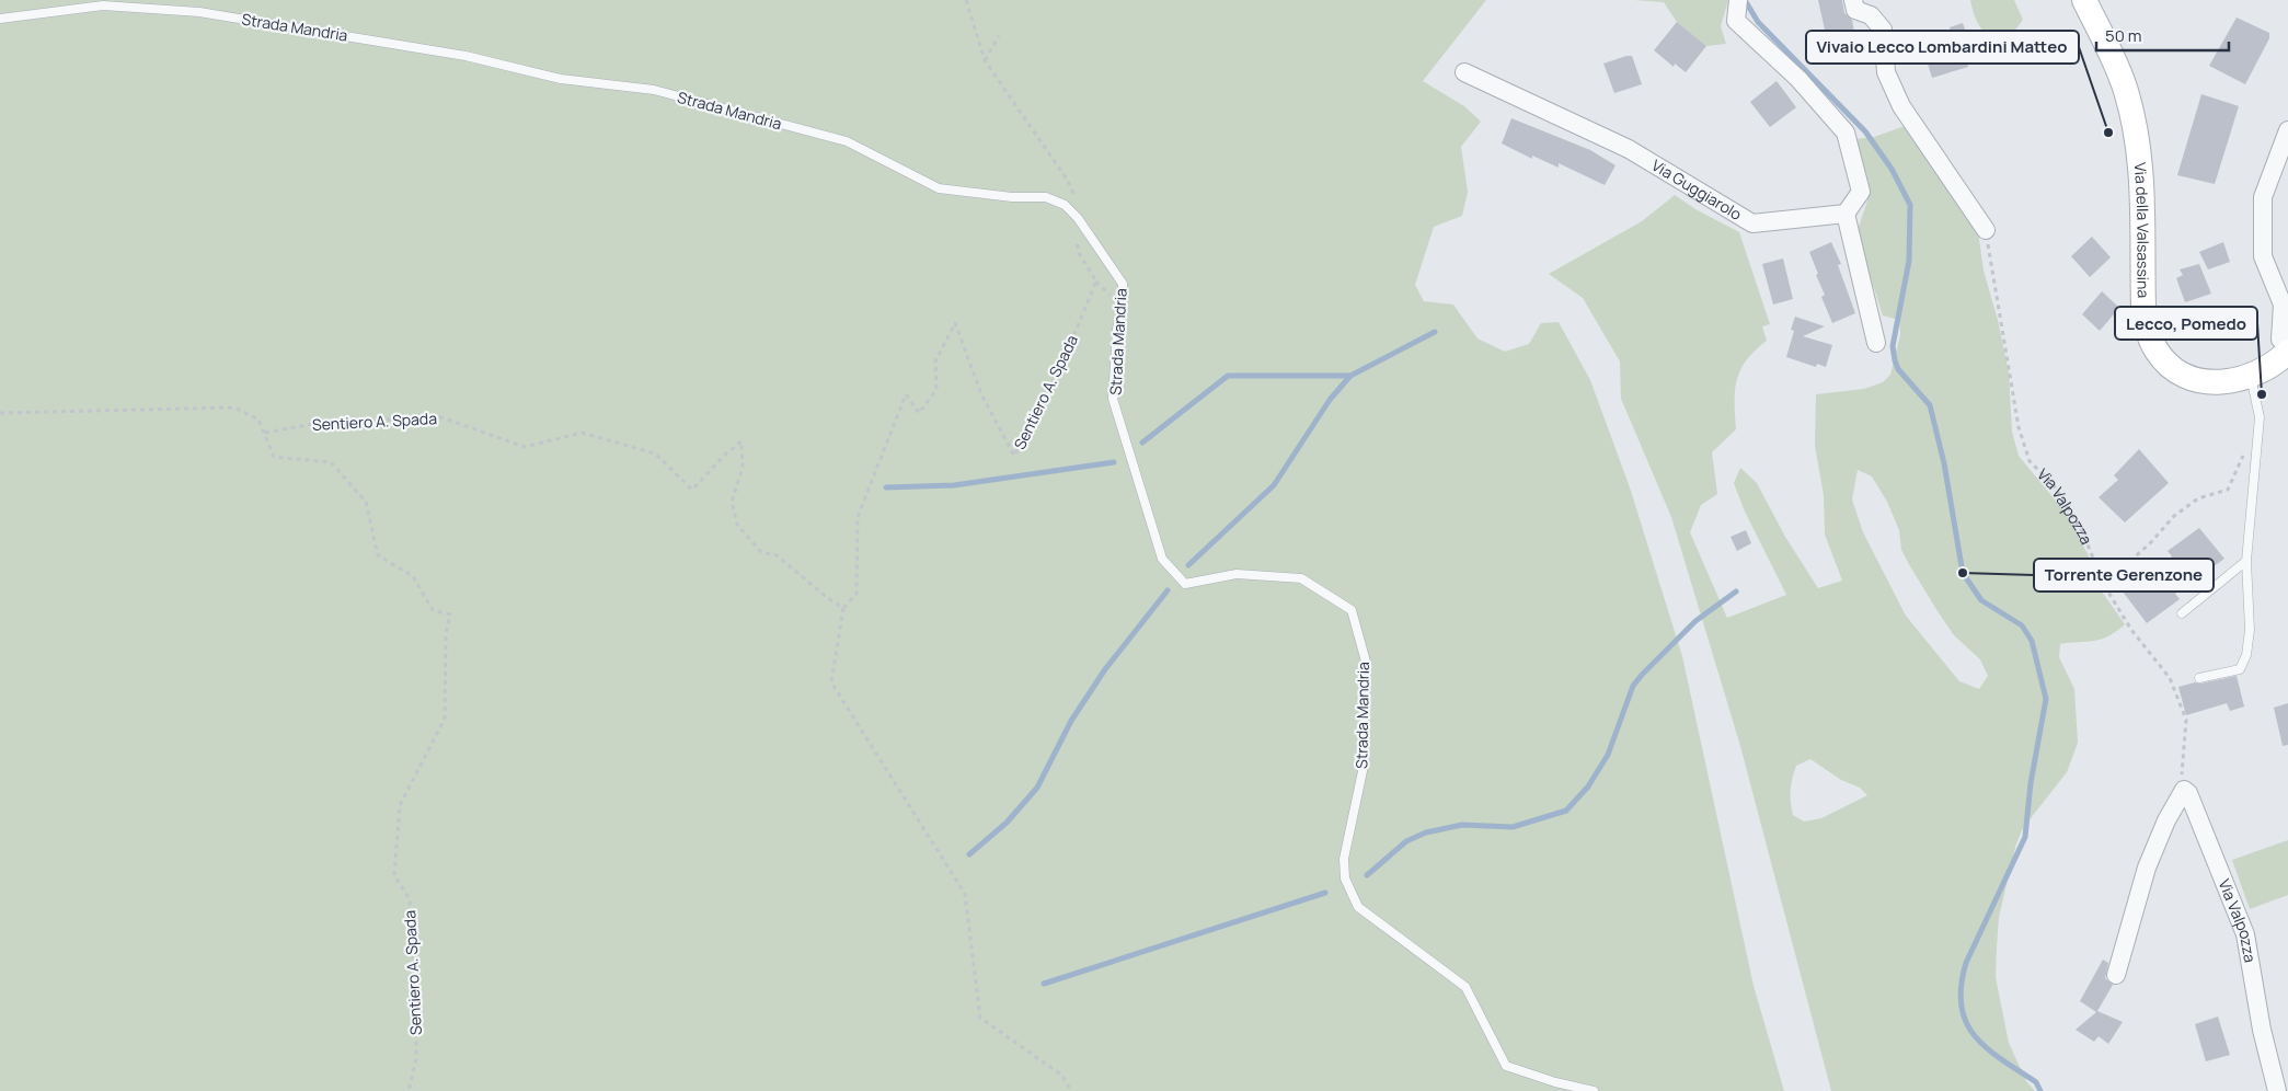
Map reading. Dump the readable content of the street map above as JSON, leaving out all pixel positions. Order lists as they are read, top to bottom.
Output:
{
  "streets": {
    "main road": ["Via della Valsassina"],
    "street": ["Via Guggiarolo", "Via Valpozza"],
    "lane": ["Strada Mandria"],
    "path": ["Sentiero A. Spada"]
  },
  "crossings": [
    ["Strada Mandria", "Sentiero A. Spada"]
  ],
  "places": ["Vivaio Lecco Lombardini Matteo", "Lecco, Pomedo", "Torrente Gerenzone"],
  "scale_bar": "50 m"
}
